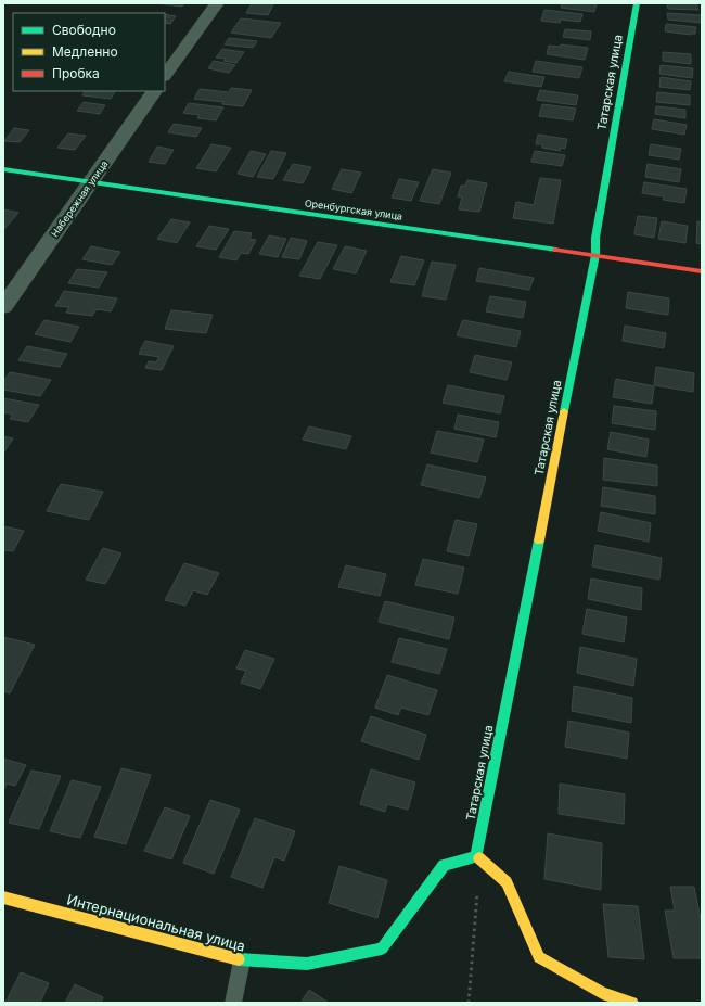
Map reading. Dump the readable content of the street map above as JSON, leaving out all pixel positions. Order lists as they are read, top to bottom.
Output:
{
  "streets": {
    "street": [
      "Татарская улица",
      "Набережная улица",
      "Оренбургская улица",
      "Интернациональная улица"
    ]
  },
  "crossings": [
    ["Татарская улица", "Оренбургская улица"],
    ["Татарская улица", "Интернациональная улица"],
    ["Набережная улица", "Оренбургская улица"]
  ],
  "legend": ["Свободно", "Медленно", "Пробка"]
}
